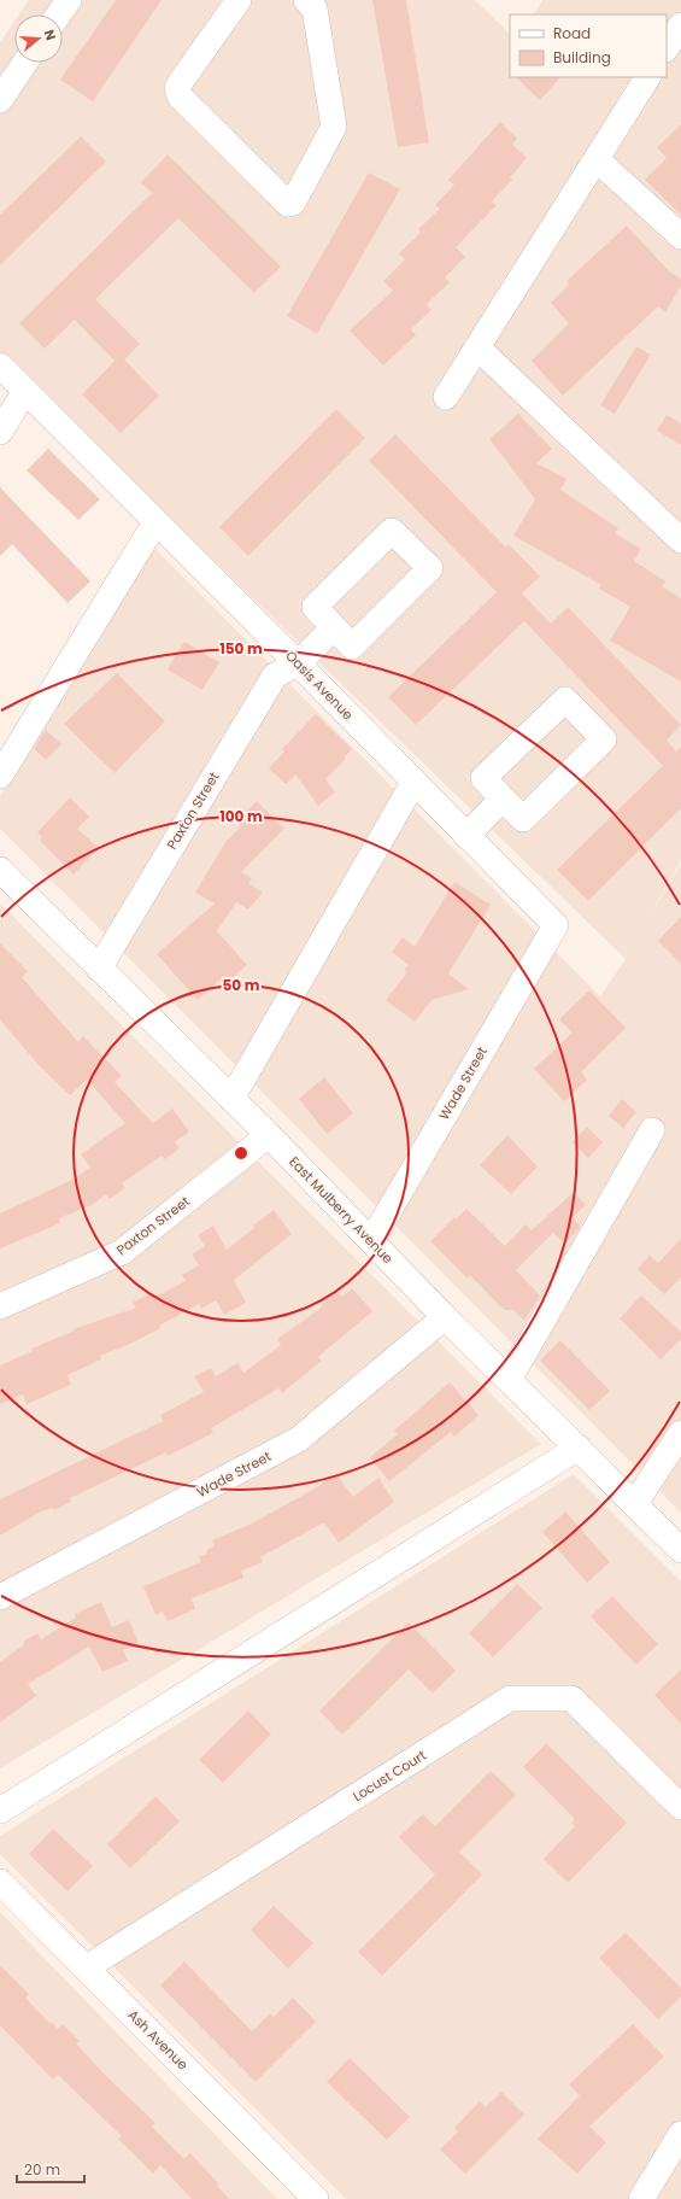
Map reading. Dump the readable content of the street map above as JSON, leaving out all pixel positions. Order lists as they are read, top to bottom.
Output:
{
  "streets": {
    "street": [
      "Oasis Avenue",
      "Paxton Street",
      "Wade Street",
      "East Mulberry Avenue",
      "Locust Court",
      "Ash Avenue"
    ]
  },
  "crossings": [
    ["Oasis Avenue", "Paxton Street"],
    ["Oasis Avenue", "Wade Street"],
    ["Paxton Street", "East Mulberry Avenue"],
    ["Wade Street", "East Mulberry Avenue"],
    ["Locust Court", "Ash Avenue"]
  ],
  "legend": ["Road", "Building"],
  "scale_bar": "20 m",
  "north": "right",
  "rings": ["150 m", "100 m", "50 m"]
}
